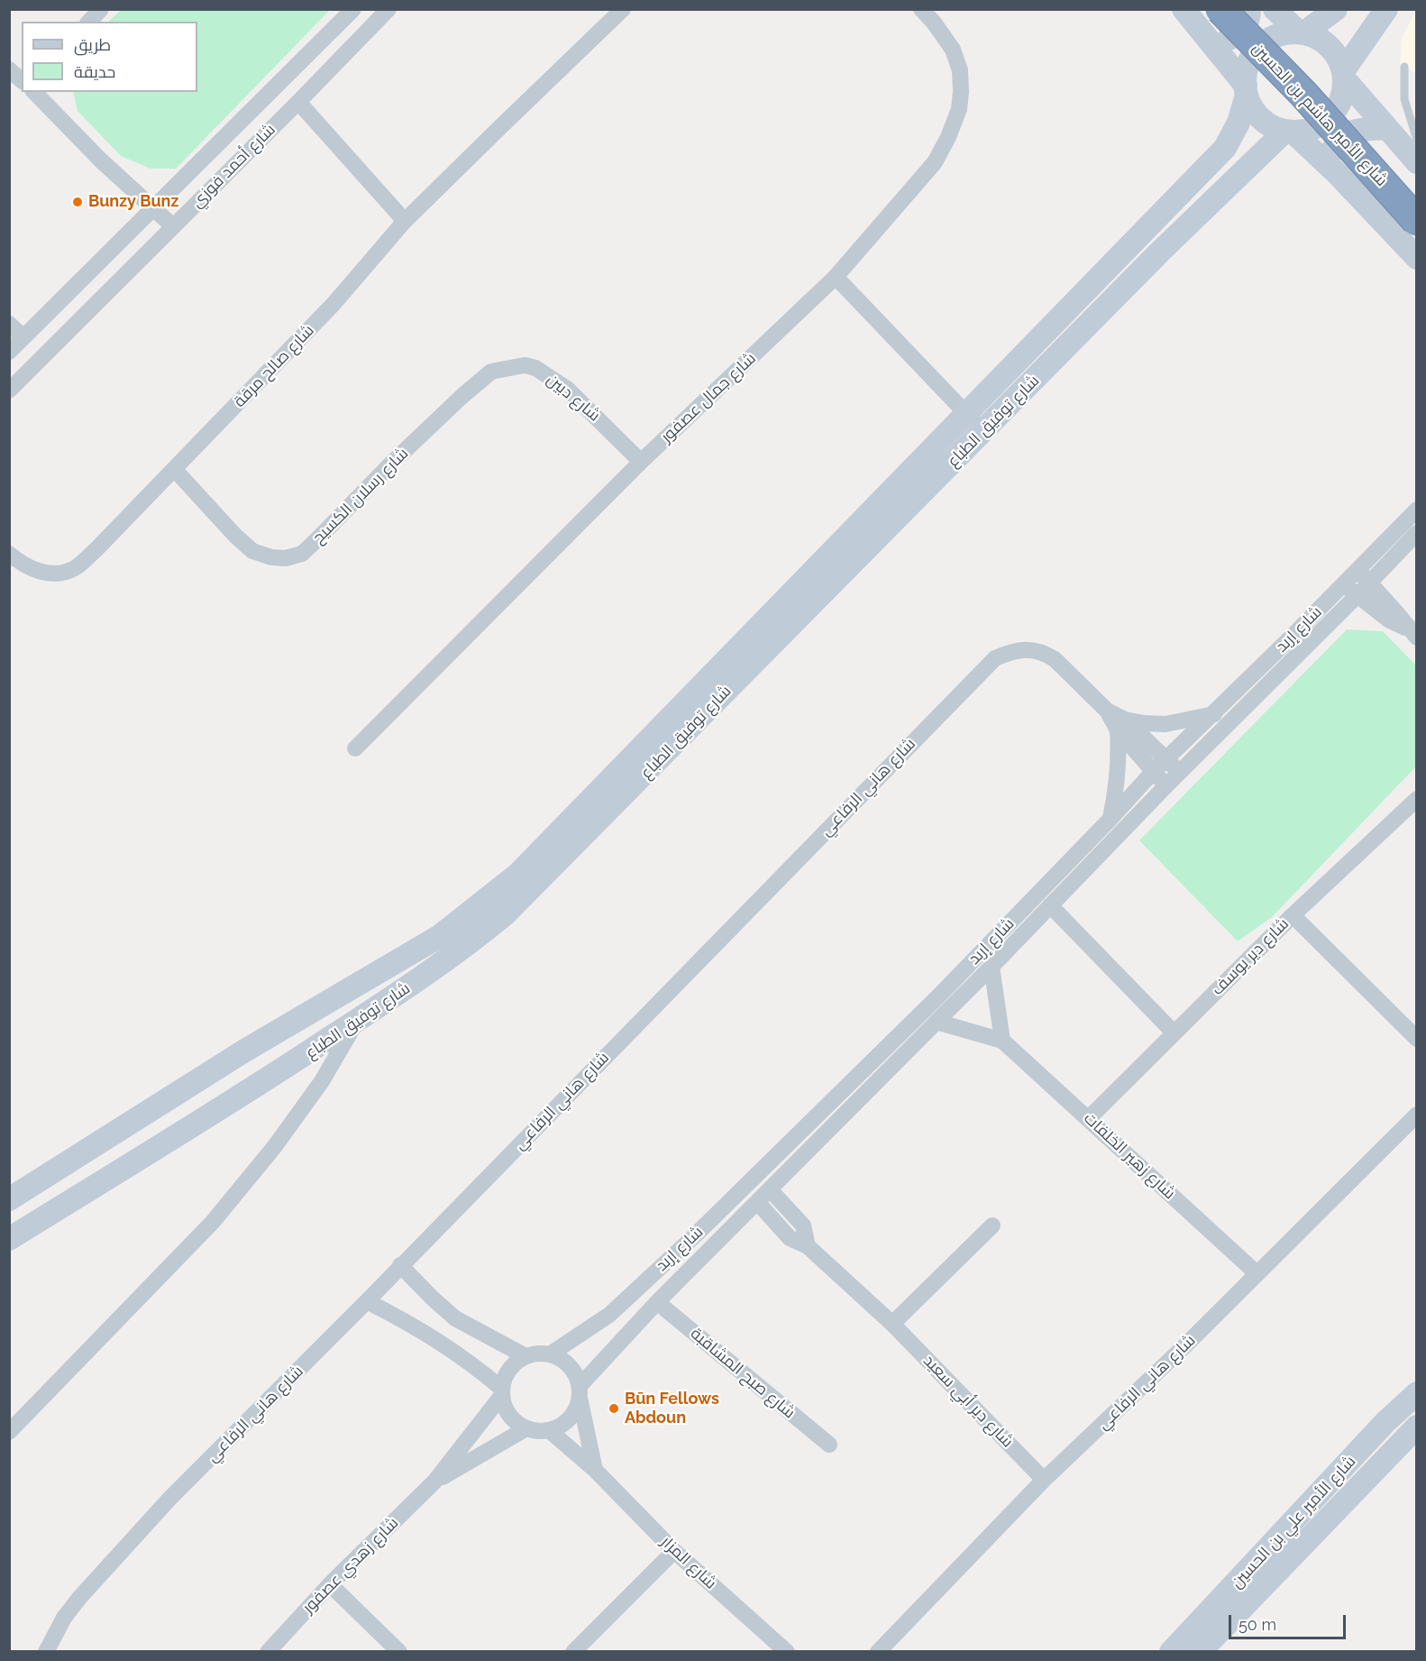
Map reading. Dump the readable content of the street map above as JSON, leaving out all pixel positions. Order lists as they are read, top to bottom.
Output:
{
  "streets": {
    "highway": ["شارع الأمير هاشم بن الحسين"],
    "street": [
      "شارع أحمد فوزي",
      "شارع صالح مرقة",
      "شارع دبين",
      "شارع جمال عصفور",
      "شارع توفيق الطباع",
      "شارع رسلان الكسيح",
      "شارع إربد",
      "شارع هاني الرفاعي",
      "شارع دير يوسف",
      "شارع زهير الخلفات",
      "شارع صبح المشاقبة",
      "شارع دير أبي سعيد",
      "شارع الأمير علي بن الحسين",
      "شارع المزار",
      "شارع زهدي عصفور"
    ]
  },
  "crossings": [
    ["شارع صالح مرقة", "شارع رسلان الكسيح"],
    ["شارع دبين", "شارع جمال عصفور"],
    ["شارع دبين", "شارع رسلان الكسيح"],
    ["شارع إربد", "شارع هاني الرفاعي"],
    ["شارع إربد", "شارع زهير الخلفات"],
    ["شارع إربد", "شارع صبح المشاقبة"],
    ["شارع إربد", "شارع دير أبي سعيد"],
    ["شارع إربد", "شارع المزار"],
    ["شارع إربد", "شارع زهدي عصفور"],
    ["شارع هاني الرفاعي", "شارع زهير الخلفات"],
    ["شارع هاني الرفاعي", "شارع دير أبي سعيد"],
    ["شارع دير يوسف", "شارع زهير الخلفات"],
    ["شارع المزار", "شارع زهدي عصفور"]
  ],
  "places": ["Bunzy Bunz", "Būn Fellows Abdoun"],
  "legend": ["طريق", "حديقة"],
  "scale_bar": "50 m"
}
